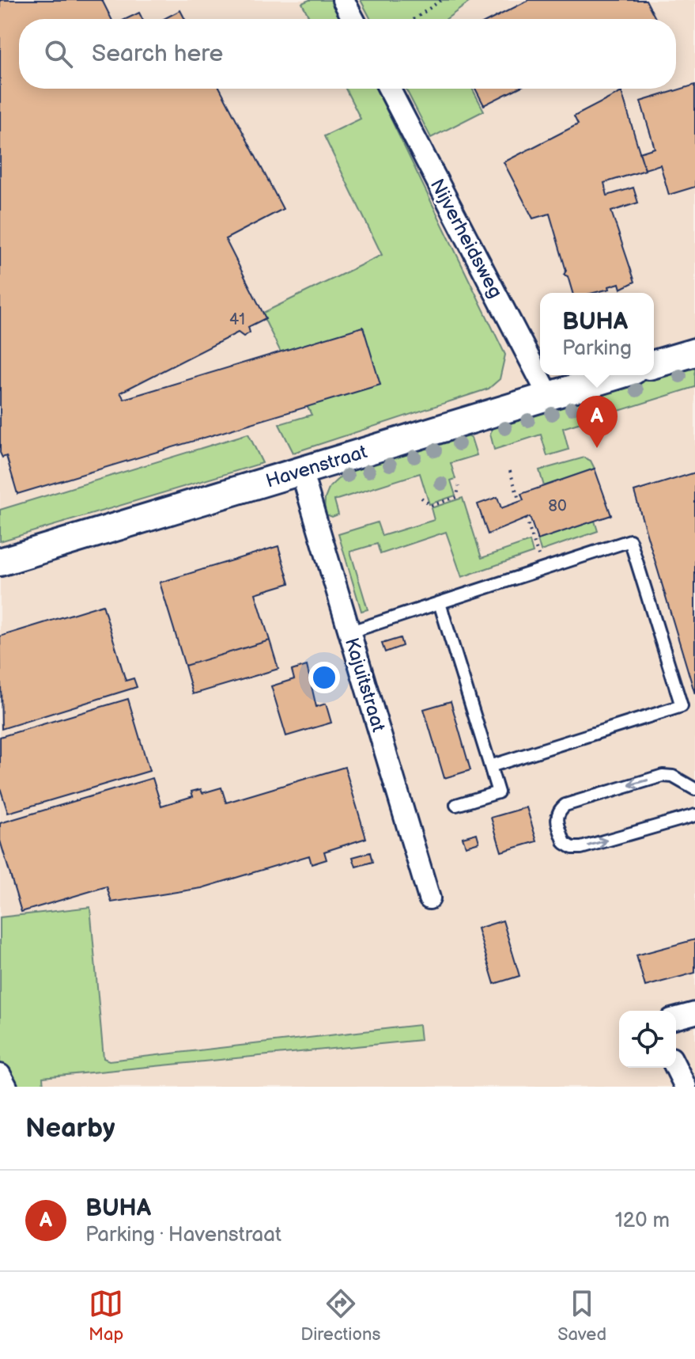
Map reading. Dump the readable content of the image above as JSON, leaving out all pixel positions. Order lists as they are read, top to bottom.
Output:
{
  "streets": {
    "street": ["Nijverheidsweg", "Havenstraat", "Kajuitstraat"]
  },
  "crossings": [
    ["Nijverheidsweg", "Havenstraat"],
    ["Havenstraat", "Kajuitstraat"]
  ],
  "house_numbers": ["41", "80"],
  "page": {
    "search": "Search here",
    "popup": ["BUHA", "Parking"],
    "pins": "A",
    "heading": "Nearby",
    "list": [
      {
        "mark": "A",
        "name": "BUHA",
        "note": "Parking · Havenstraat",
        "value": "120 m"
      }
    ],
    "nav": ["Map", "Directions", "Saved"]
  }
}
